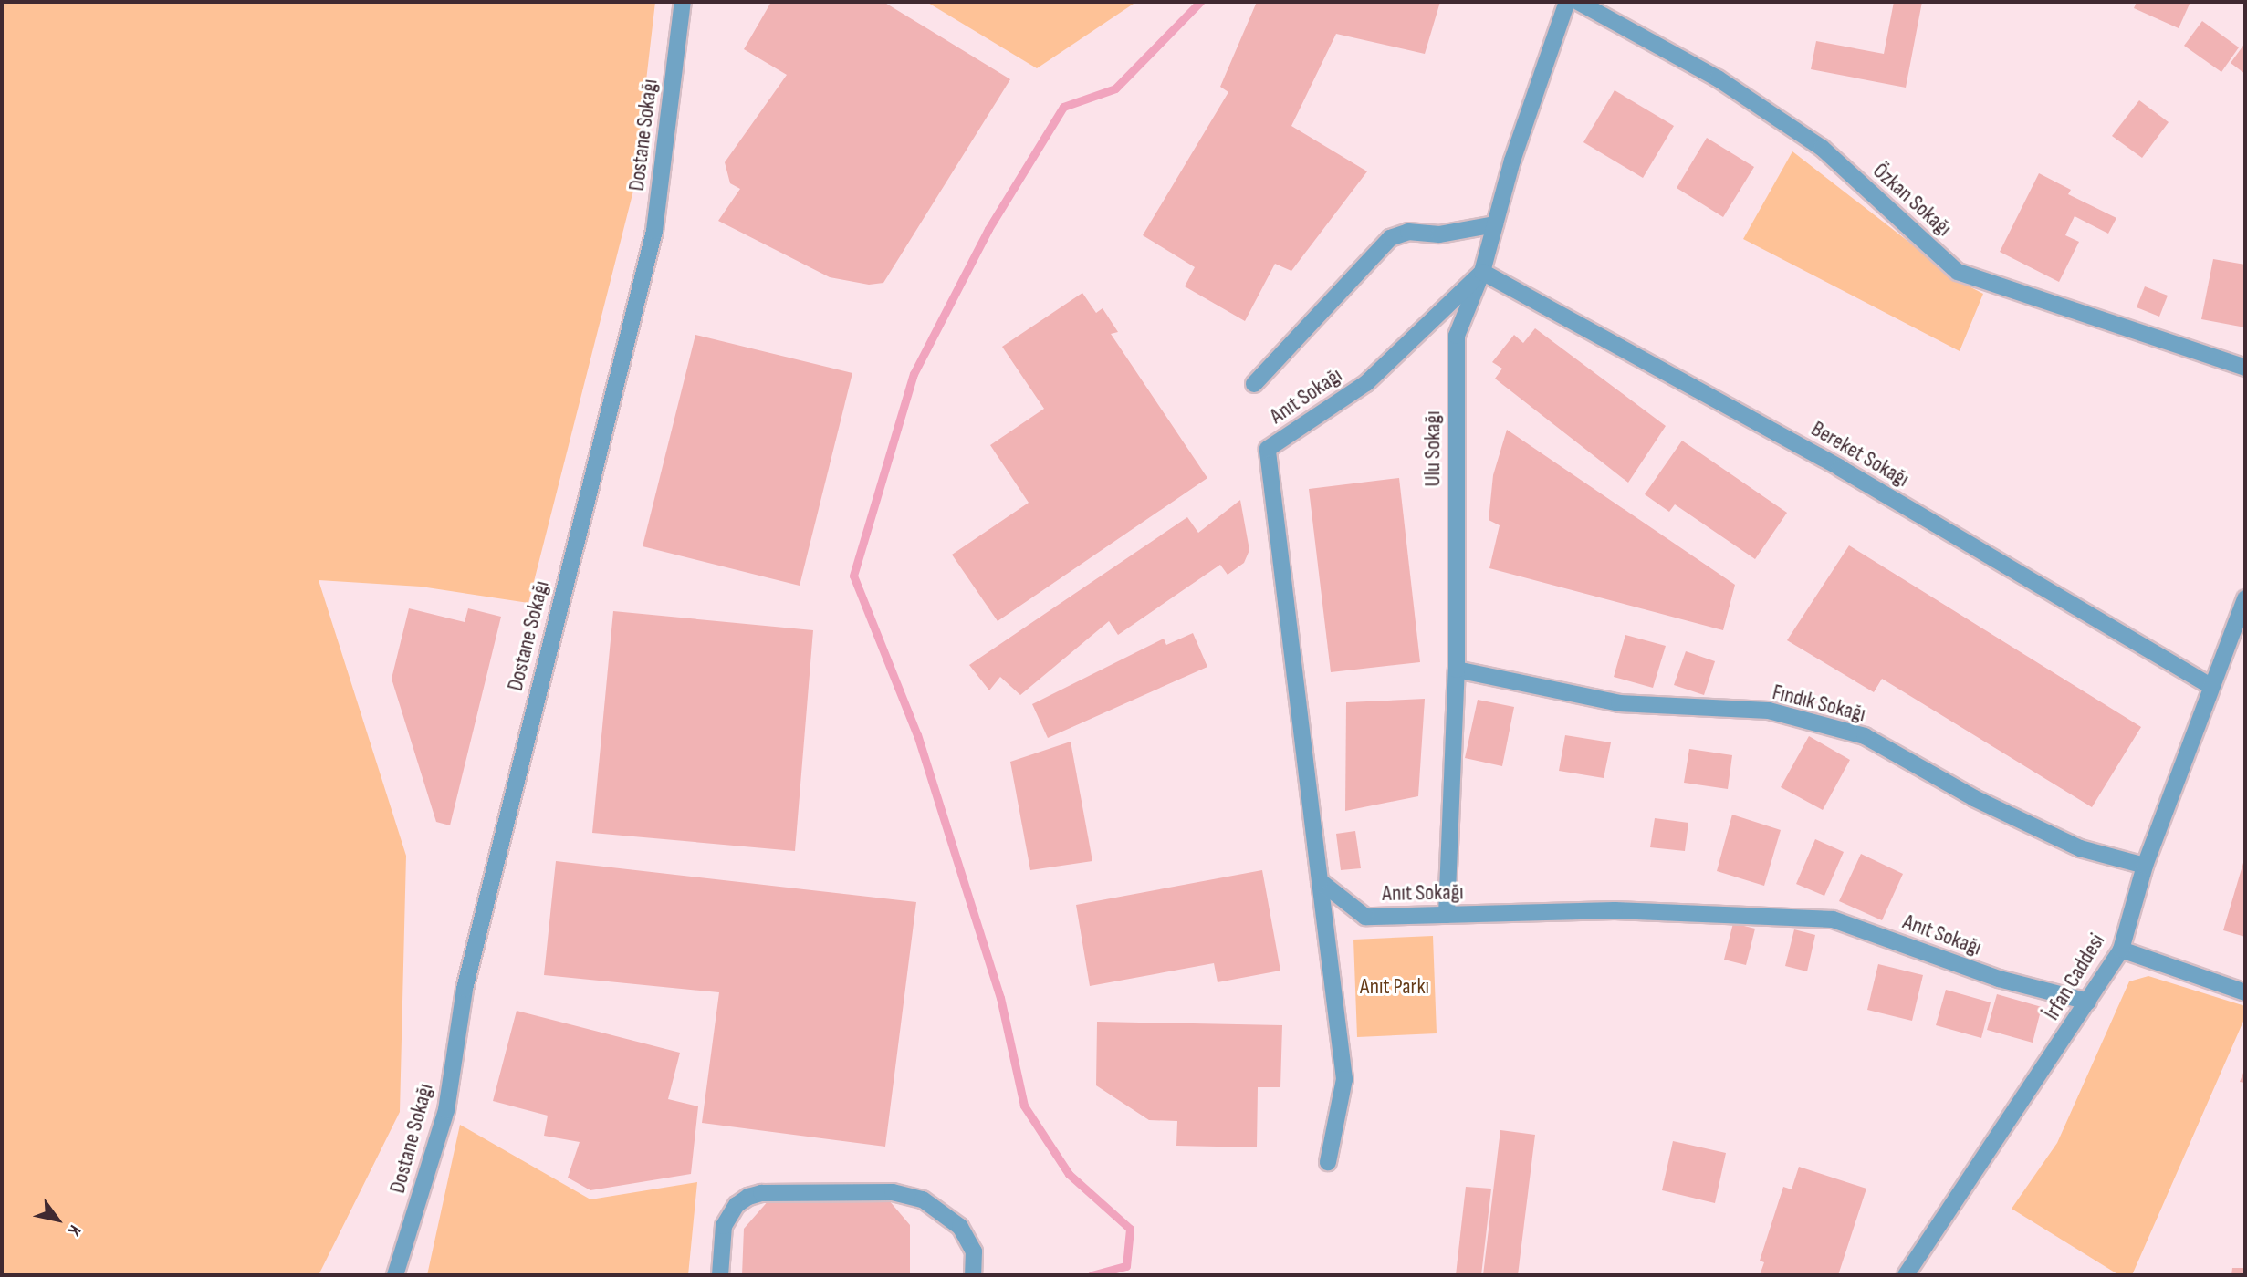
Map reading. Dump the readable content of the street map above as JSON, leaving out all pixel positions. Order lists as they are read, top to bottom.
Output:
{
  "streets": {
    "street": [
      "Dostane Sokağı",
      "Özkan Sokağı",
      "Anıt Sokağı",
      "Ulu Sokağı",
      "Bereket Sokağı",
      "Fındık Sokağı",
      "İrfan Caddesi"
    ]
  },
  "crossings": [
    ["Anıt Sokağı", "Ulu Sokağı"],
    ["Anıt Sokağı", "Bereket Sokağı"],
    ["Anıt Sokağı", "İrfan Caddesi"],
    ["Ulu Sokağı", "Bereket Sokağı"],
    ["Ulu Sokağı", "Fındık Sokağı"],
    ["Bereket Sokağı", "İrfan Caddesi"],
    ["Fındık Sokağı", "İrfan Caddesi"]
  ],
  "parks": ["Anıt Parkı"],
  "north": "bottom right"
}
